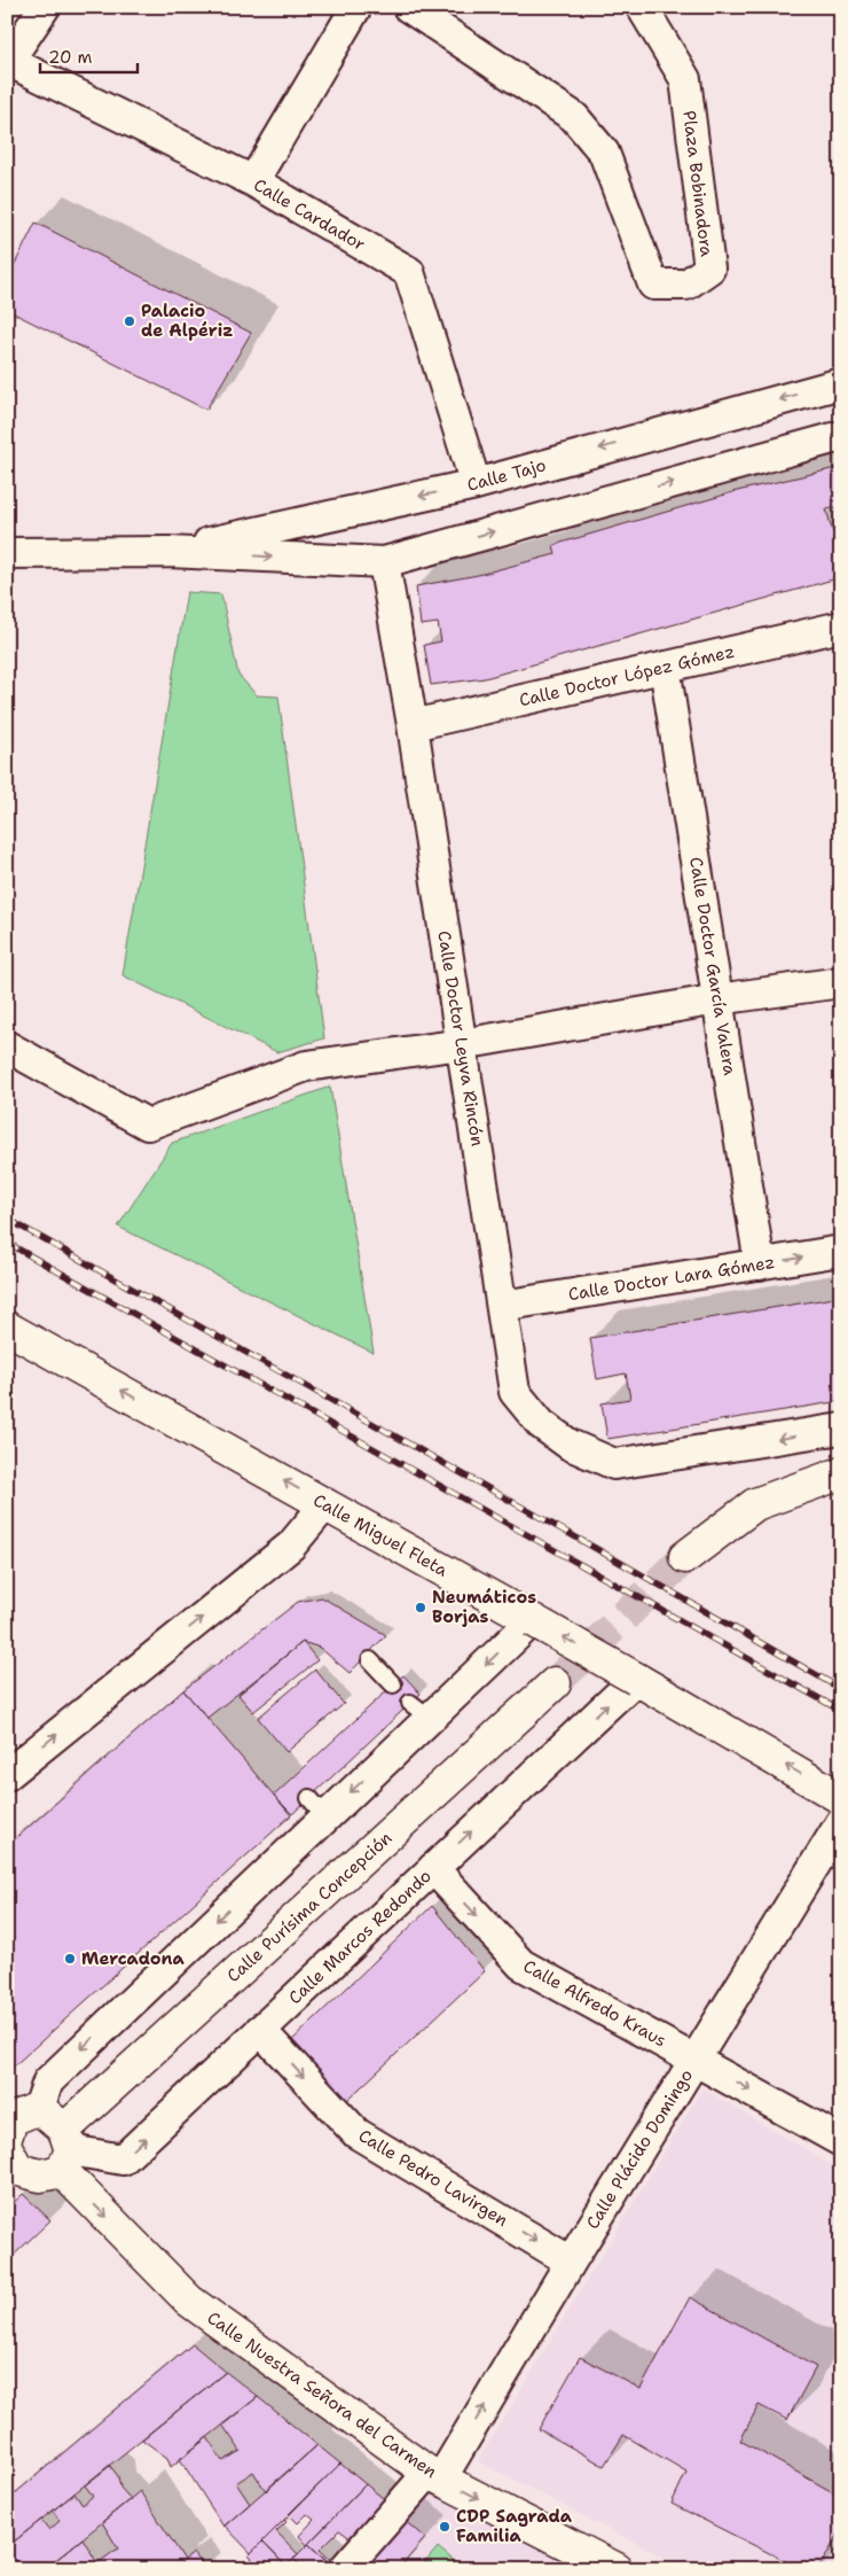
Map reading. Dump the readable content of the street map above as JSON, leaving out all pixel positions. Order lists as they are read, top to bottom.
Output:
{
  "streets": {
    "street": [
      "Plaza Bobinadora",
      "Calle Cardador",
      "Calle Tajo",
      "Calle Doctor López Gómez",
      "Calle Doctor García Valera",
      "Calle Doctor Leyva Rincón",
      "Calle Doctor Lara Gómez",
      "Calle Miguel Fleta",
      "Calle Purísima Concepción",
      "Calle Marcos Redondo",
      "Calle Alfredo Kraus",
      "Calle Plácido Domingo",
      "Calle Pedro Lavirgen",
      "Calle Nuestra Señora del Carmen"
    ]
  },
  "crossings": [
    ["Calle Cardador", "Calle Tajo"],
    ["Calle Tajo", "Calle Doctor Leyva Rincón"],
    ["Calle Doctor López Gómez", "Calle Doctor García Valera"],
    ["Calle Doctor López Gómez", "Calle Doctor Leyva Rincón"],
    ["Calle Doctor García Valera", "Calle Doctor Lara Gómez"],
    ["Calle Doctor Leyva Rincón", "Calle Doctor Lara Gómez"],
    ["Calle Miguel Fleta", "Calle Marcos Redondo"],
    ["Calle Purísima Concepción", "Calle Marcos Redondo"],
    ["Calle Purísima Concepción", "Calle Nuestra Señora del Carmen"],
    ["Calle Marcos Redondo", "Calle Alfredo Kraus"],
    ["Calle Marcos Redondo", "Calle Pedro Lavirgen"],
    ["Calle Marcos Redondo", "Calle Nuestra Señora del Carmen"],
    ["Calle Alfredo Kraus", "Calle Plácido Domingo"],
    ["Calle Plácido Domingo", "Calle Pedro Lavirgen"],
    ["Calle Plácido Domingo", "Calle Nuestra Señora del Carmen"]
  ],
  "one_way": [
    "Calle Miguel Fleta",
    "Calle Alfredo Kraus",
    "Calle Pedro Lavirgen",
    "Calle Nuestra Señora del Carmen"
  ],
  "places": [
    "Palacio de Alpériz",
    "Neumáticos Borjas",
    "Mercadona",
    "CDP Sagrada Familia"
  ],
  "scale_bar": "20 m"
}
